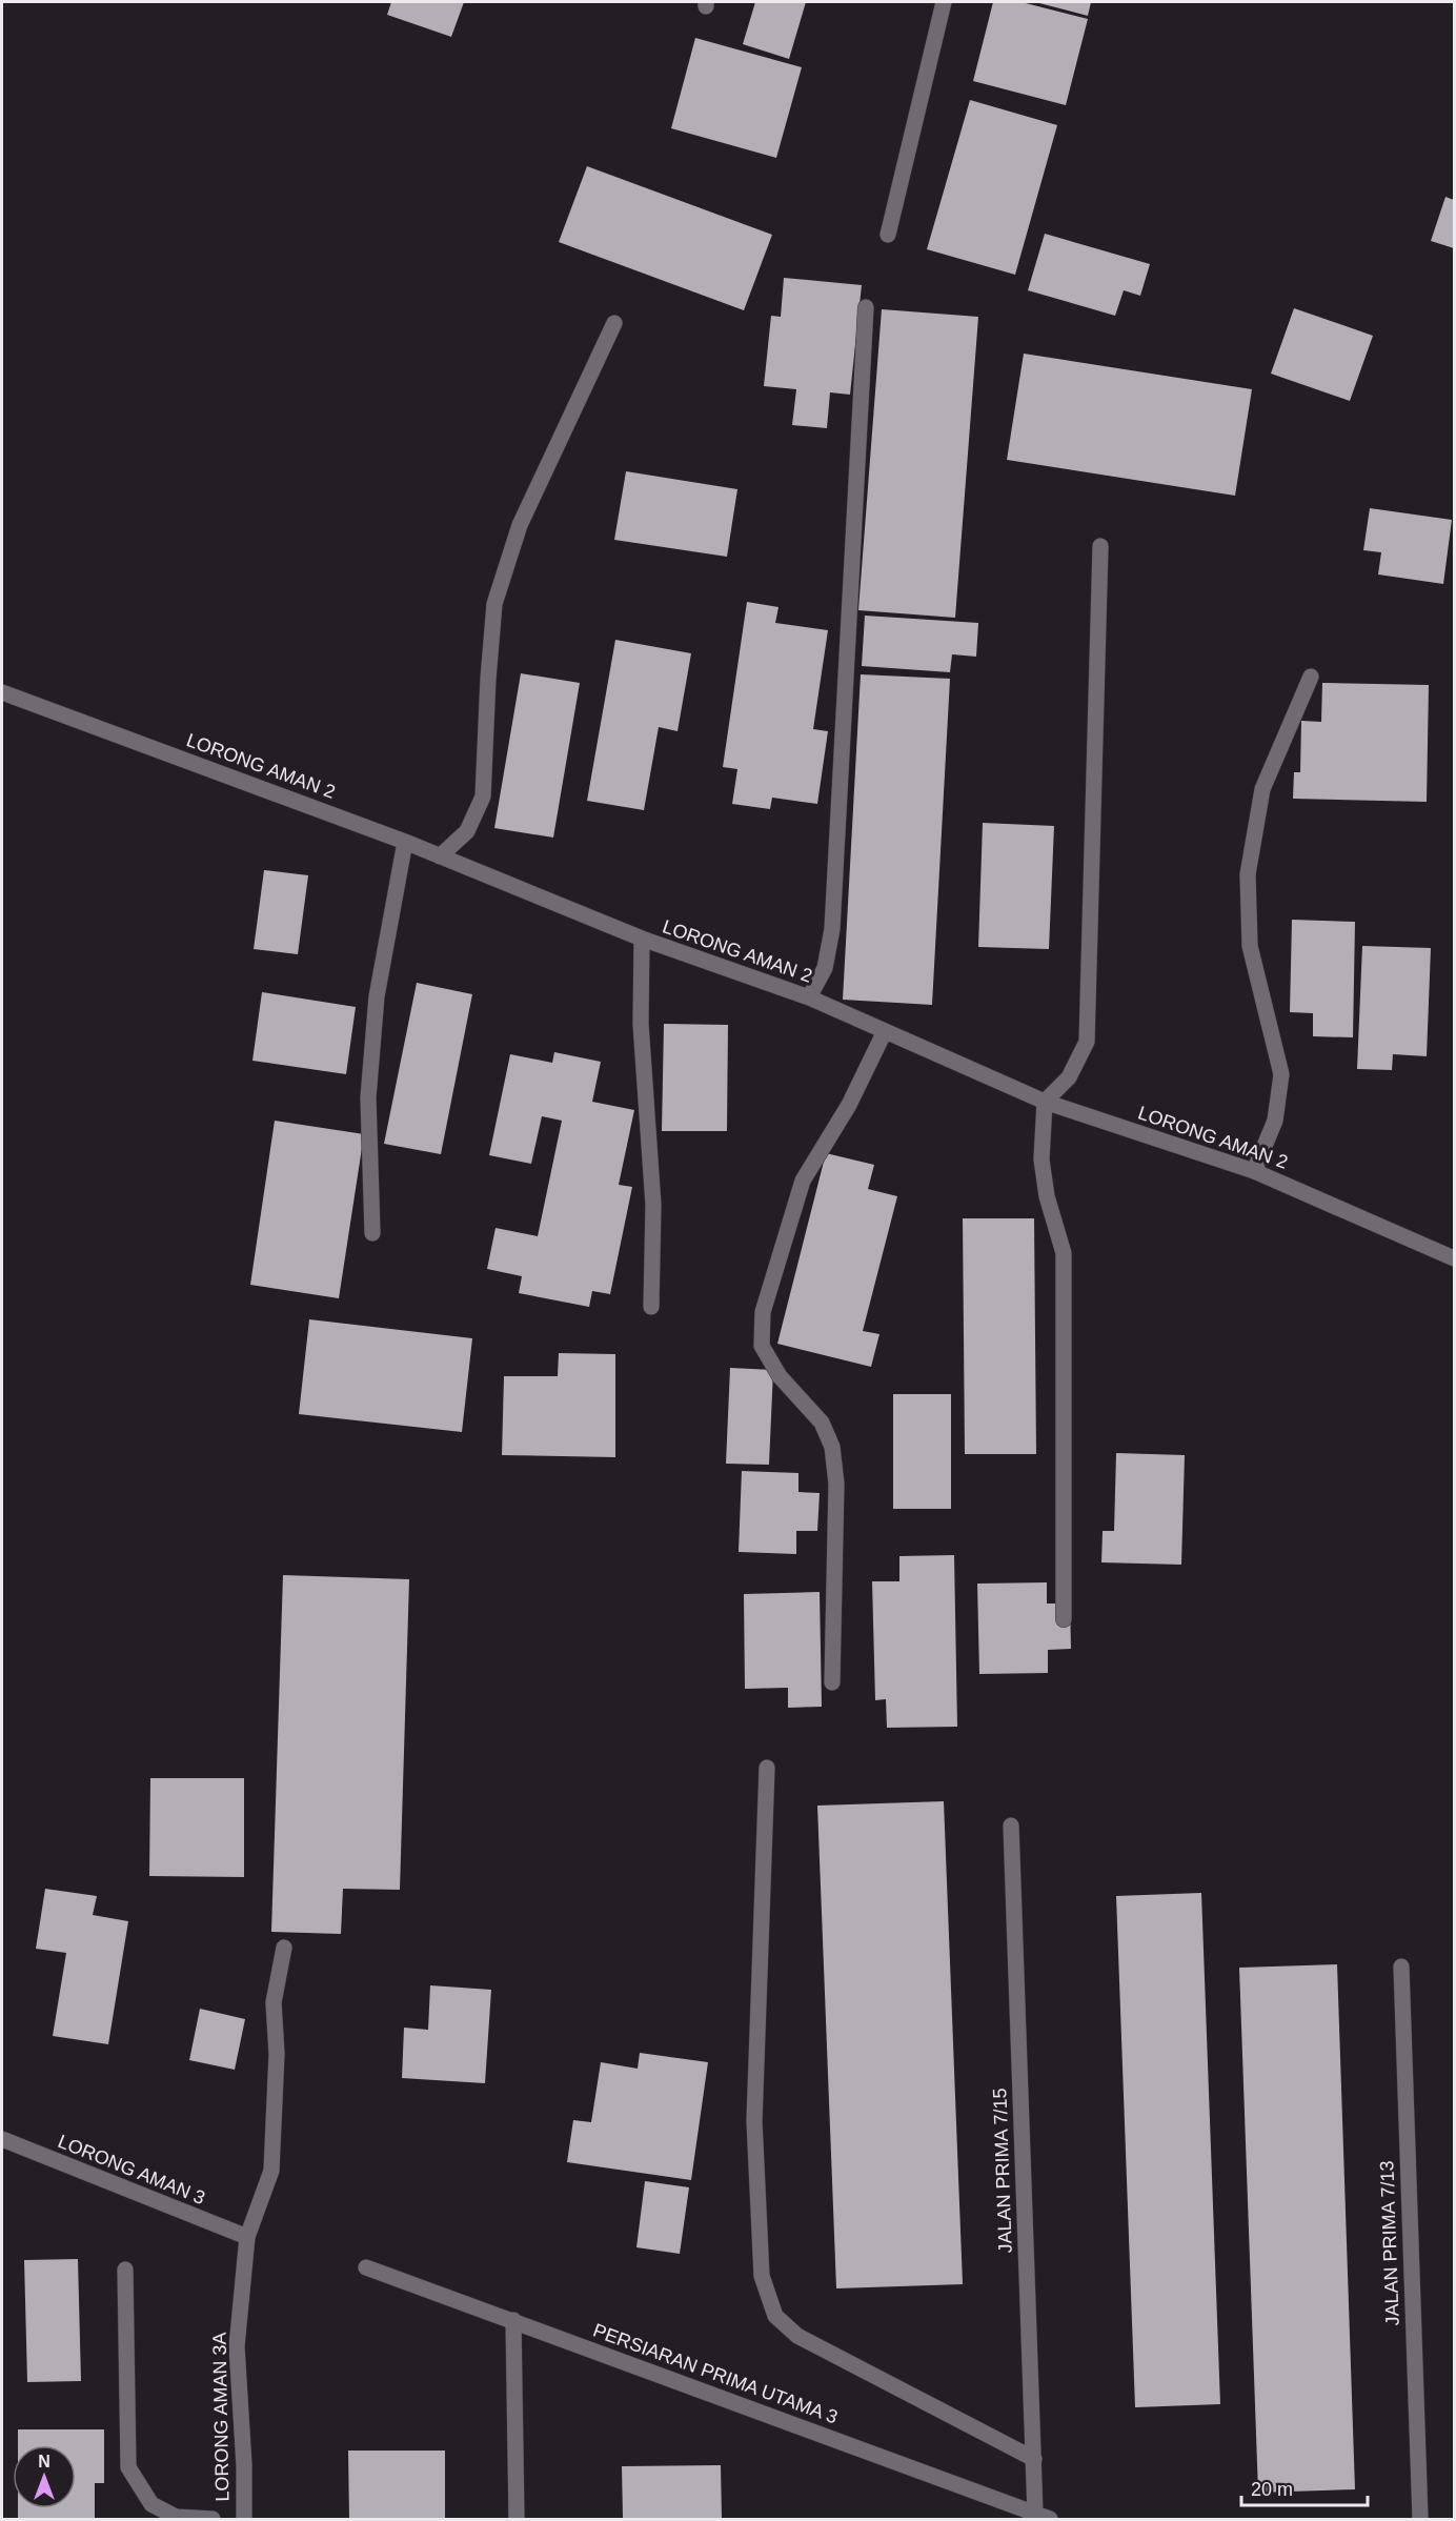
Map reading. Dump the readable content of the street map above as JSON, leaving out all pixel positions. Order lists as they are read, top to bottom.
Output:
{
  "streets": {
    "street": [
      "LORONG AMAN 2",
      "LORONG AMAN 3",
      "JALAN PRIMA 7/15",
      "JALAN PRIMA 7/13",
      "PERSIARAN PRIMA UTAMA 3",
      "LORONG AMAN 3A"
    ]
  },
  "crossings": [
    ["LORONG AMAN 3", "LORONG AMAN 3A"],
    ["JALAN PRIMA 7/15", "PERSIARAN PRIMA UTAMA 3"]
  ],
  "scale_bar": "20 m",
  "north": "top"
}
